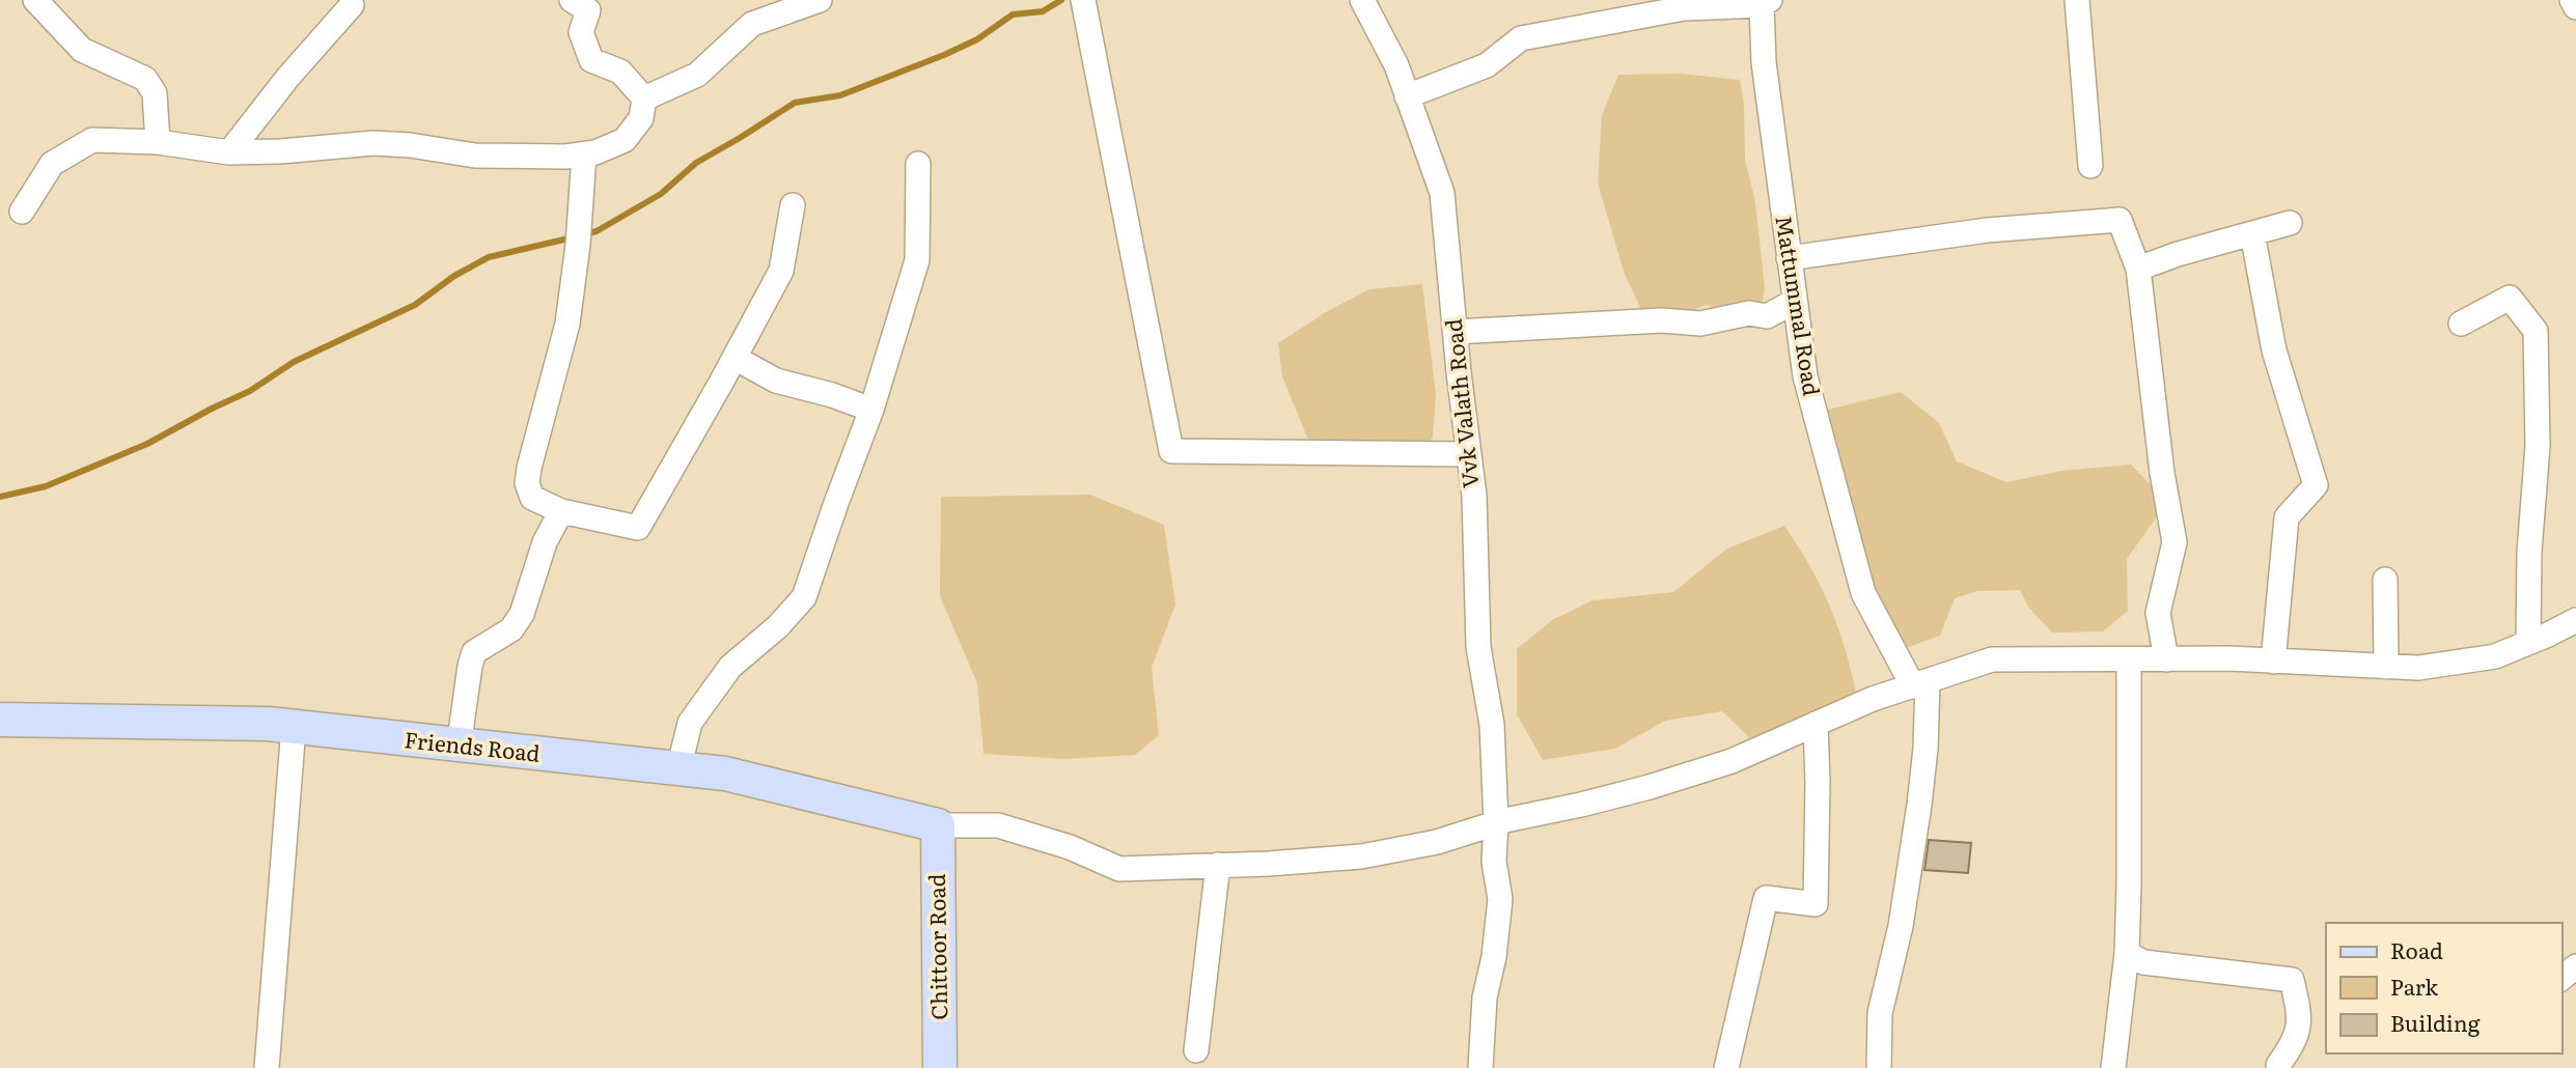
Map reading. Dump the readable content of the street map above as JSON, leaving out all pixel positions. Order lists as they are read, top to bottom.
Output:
{
  "streets": {
    "main road": ["Friends Road", "Chittoor Road"],
    "street": ["Mattummal Road", "Vvk Valath Road"]
  },
  "crossings": [
    ["Friends Road", "Chittoor Road"]
  ],
  "legend": ["Road", "Park", "Building"]
}
